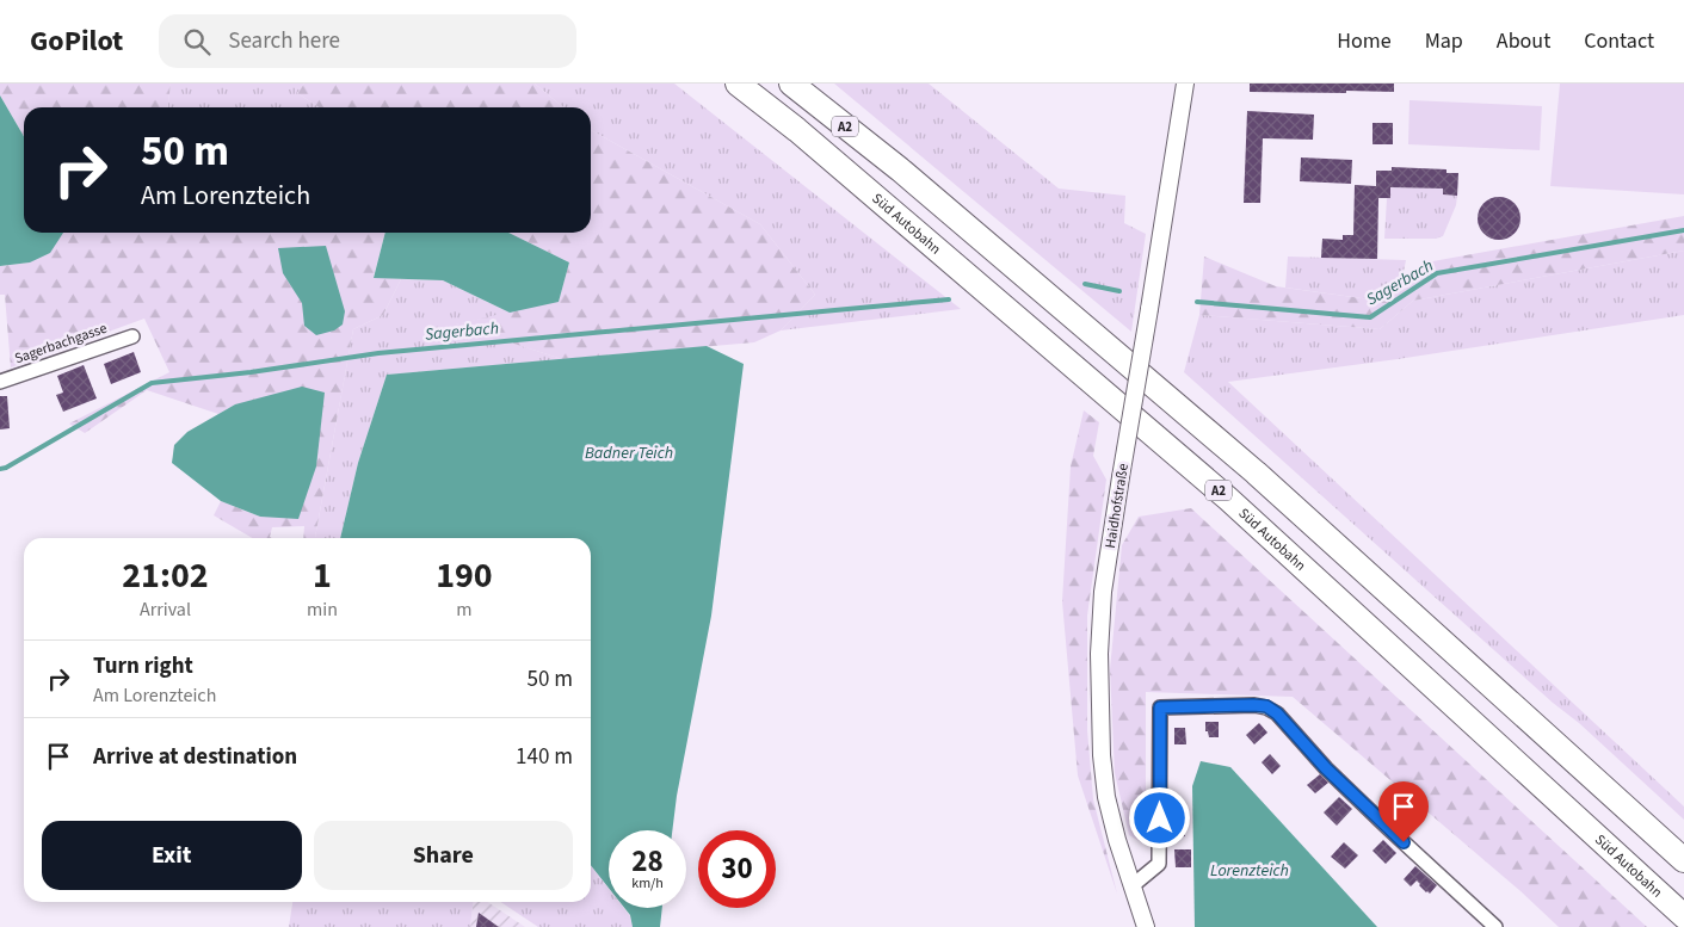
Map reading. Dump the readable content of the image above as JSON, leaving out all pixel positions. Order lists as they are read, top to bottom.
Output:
{
  "streets": {
    "highway": ["A2", "Süd Autobahn"],
    "street": ["Sagerbachgasse", "Haidhofstraße"]
  },
  "water": ["Sagerbach", "Badner Teich", "Lorenzteich"],
  "page": {
    "header": "GoPilot",
    "search": "Search here",
    "nav": [
      "Home",
      "Map",
      "About",
      "Contact"
    ],
    "turn": ["50 m", "Am Lorenzteich"],
    "eta": [
      "21:02",
      "Arrival",
      "1",
      "min",
      "190",
      "m"
    ],
    "list": [
      {
        "name": "Turn right",
        "note": "Am Lorenzteich",
        "value": "50 m"
      },
      {
        "name": "Arrive at destination",
        "value": "140 m"
      }
    ],
    "buttons": ["Exit", "Share"],
    "speed": "28 km/h",
    "limit": "30"
  }
}
